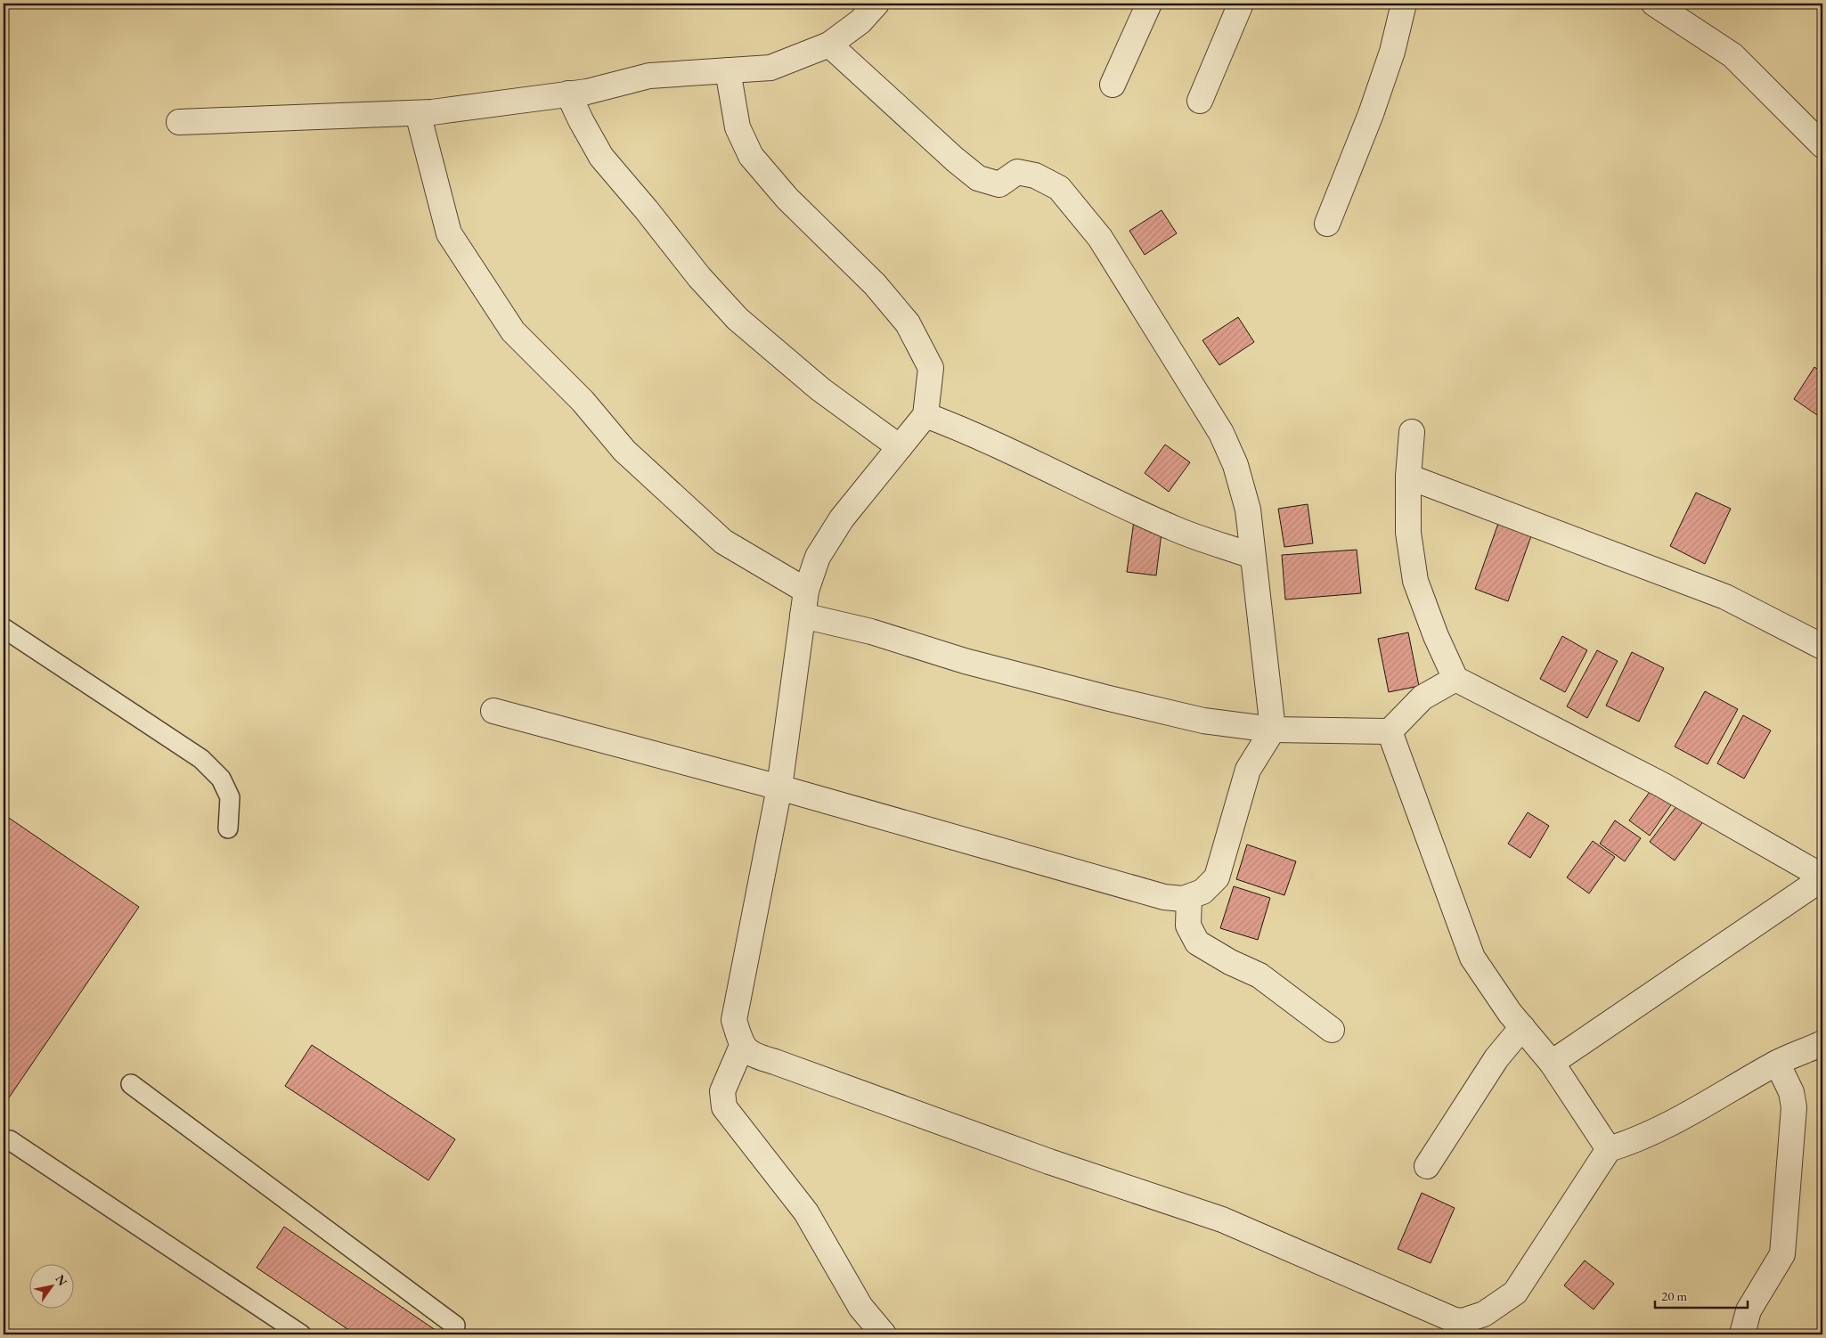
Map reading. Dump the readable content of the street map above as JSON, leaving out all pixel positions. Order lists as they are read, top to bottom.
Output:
{
  "scale_bar": "20 m",
  "north": "top right"
}
